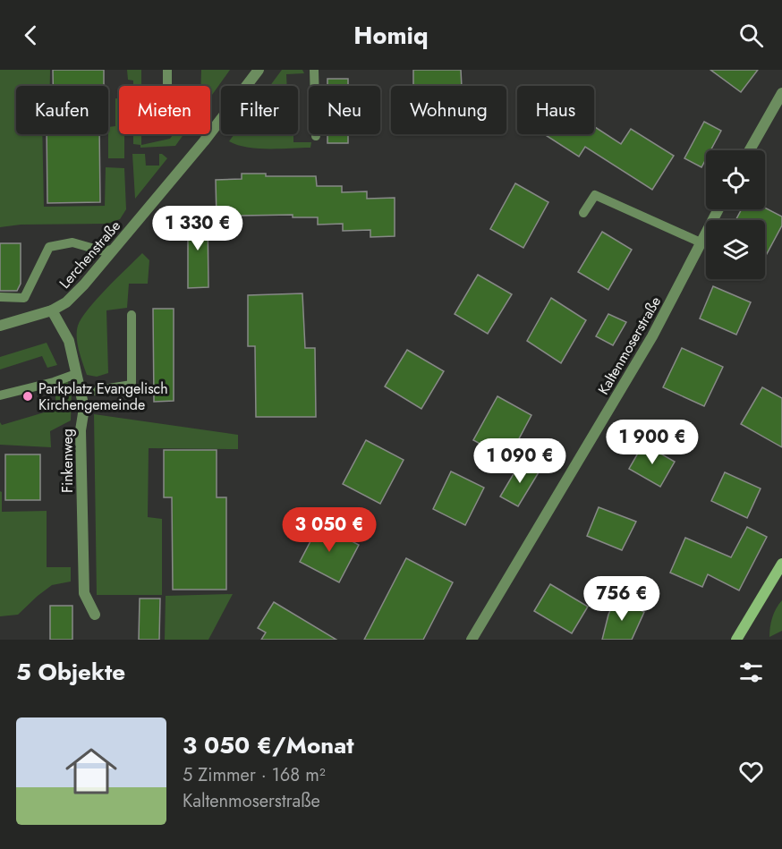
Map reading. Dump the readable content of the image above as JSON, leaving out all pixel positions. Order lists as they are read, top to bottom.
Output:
{
  "streets": {
    "street": ["Lerchenstraße", "Kaltenmoserstraße", "Finkenweg"]
  },
  "crossings": [
    ["Lerchenstraße", "Finkenweg"]
  ],
  "places": ["Parkplatz Evangelisch Kirchengemeinde"],
  "page": {
    "header": "Homiq",
    "chip": [
      "Kaufen",
      "Mieten",
      "Filter",
      "Neu",
      "Wohnung",
      "Haus"
    ],
    "price": [
      "1 330 €",
      "1 900 €",
      "1 090 €",
      "3 050 €",
      "756 €"
    ],
    "heading": "5 Objekte",
    "list": [
      {
        "name": "3 050 €/Monat",
        "note": "5 Zimmer · 168 m² · Kaltenmoserstraße"
      }
    ]
  }
}
